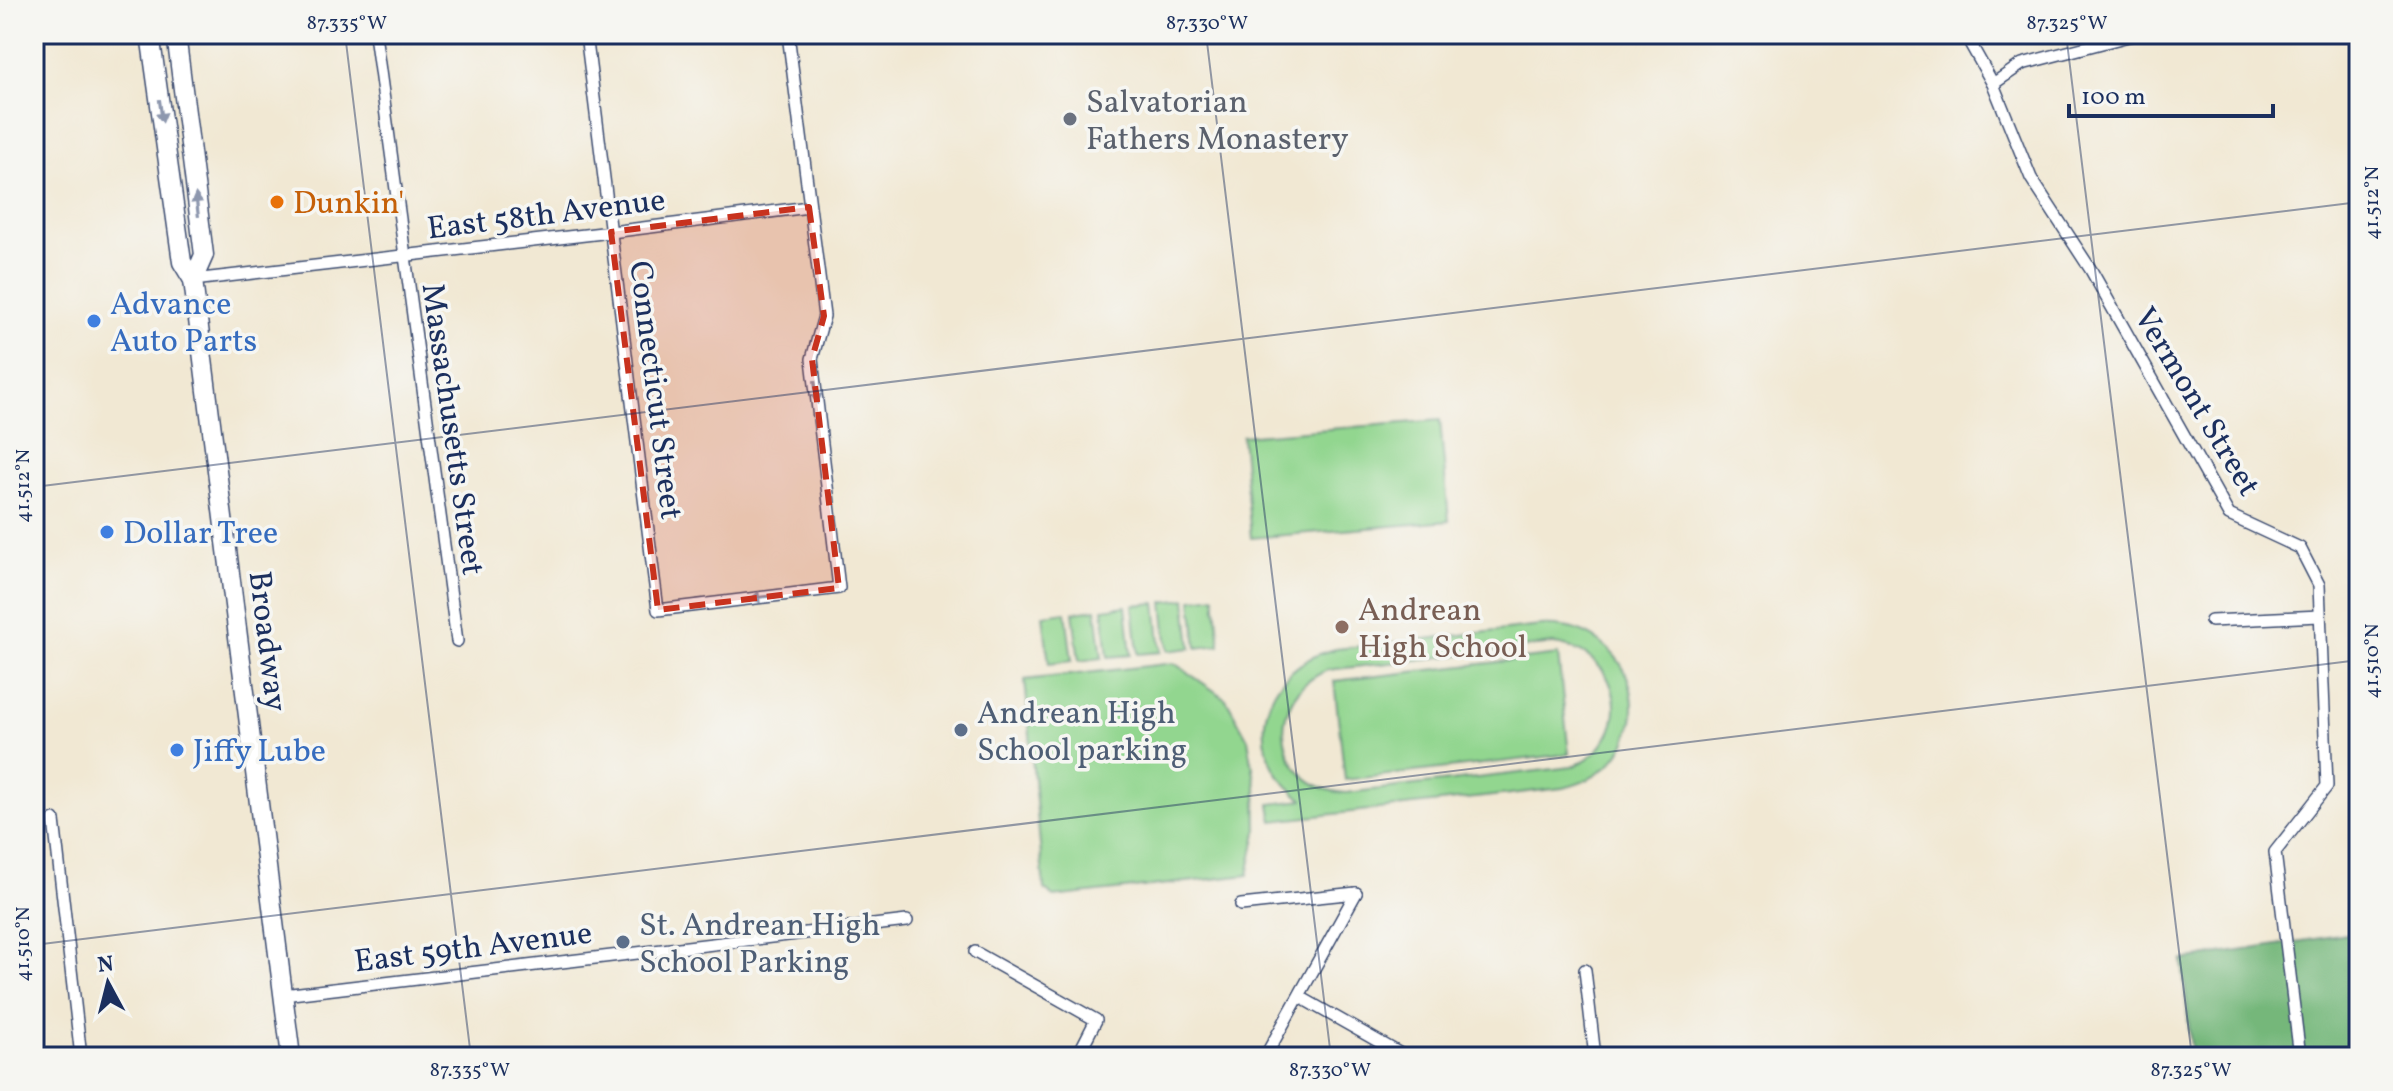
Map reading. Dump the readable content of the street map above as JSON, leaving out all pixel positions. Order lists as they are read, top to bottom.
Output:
{
  "streets": {
    "main road": ["Broadway"],
    "street": [
      "East 58th Avenue",
      "Connecticut Street",
      "Vermont Street",
      "Massachusetts Street",
      "East 59th Avenue"
    ]
  },
  "crossings": [
    ["East 58th Avenue", "Connecticut Street"],
    ["East 58th Avenue", "Massachusetts Street"],
    ["East 58th Avenue", "Broadway"],
    ["Broadway", "East 59th Avenue"]
  ],
  "places": [
    "Salvatorian Fathers Monastery",
    "Dunkin'",
    "Advance Auto Parts",
    "Dollar Tree",
    "Andrean High School",
    "Andrean High School parking",
    "Jiffy Lube",
    "St. Andrean High School Parking"
  ],
  "scale_bar": "100 m",
  "north": "top",
  "coordinates": [
    "87.335°W",
    "87.330°W",
    "87.325°W",
    "41.512°N",
    "41.510°N"
  ]
}
